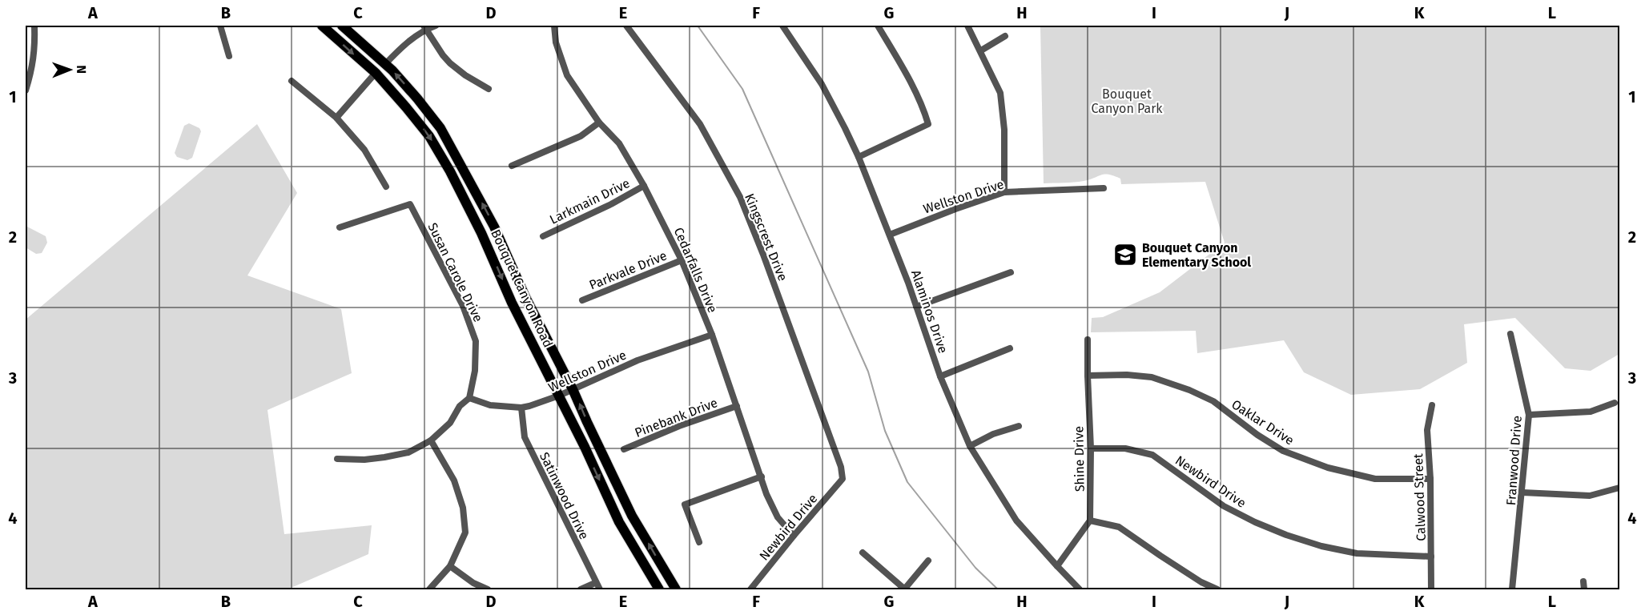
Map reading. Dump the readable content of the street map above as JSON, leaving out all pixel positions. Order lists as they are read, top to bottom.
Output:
{
  "streets": {
    "main road": ["Bouquet Canyon Road"],
    "street": [
      "Wellston Drive",
      "Larkmain Drive",
      "Kingscrest Drive",
      "Parkvale Drive",
      "Cedarfalls Drive",
      "Susan Carole Drive",
      "Alaminos Drive",
      "Pinebank Drive",
      "Oaklar Drive",
      "Shine Drive",
      "Franwood Drive",
      "Newbird Drive",
      "Satinwood Drive",
      "Calwood Street"
    ]
  },
  "crossings": [
    ["Wellston Drive", "Cedarfalls Drive"],
    ["Wellston Drive", "Susan Carole Drive"],
    ["Wellston Drive", "Bouquet Canyon Road"],
    ["Wellston Drive", "Alaminos Drive"],
    ["Wellston Drive", "Satinwood Drive"],
    ["Larkmain Drive", "Cedarfalls Drive"],
    ["Kingscrest Drive", "Newbird Drive"],
    ["Parkvale Drive", "Cedarfalls Drive"],
    ["Cedarfalls Drive", "Pinebank Drive"],
    ["Cedarfalls Drive", "Newbird Drive"],
    ["Oaklar Drive", "Shine Drive"],
    ["Oaklar Drive", "Calwood Street"],
    ["Shine Drive", "Newbird Drive"],
    ["Newbird Drive", "Calwood Street"]
  ],
  "parks": ["Bouquet Canyon Park"],
  "places": {
    "school or university": ["Bouquet Canyon Elementary School"]
  },
  "north": "right",
  "grid": {
    "columns": [
      "A",
      "B",
      "C",
      "D",
      "E",
      "F",
      "G",
      "H",
      "I",
      "J",
      "K",
      "L"
    ],
    "rows": [
      "1",
      "2",
      "3",
      "4"
    ]
  }
}
